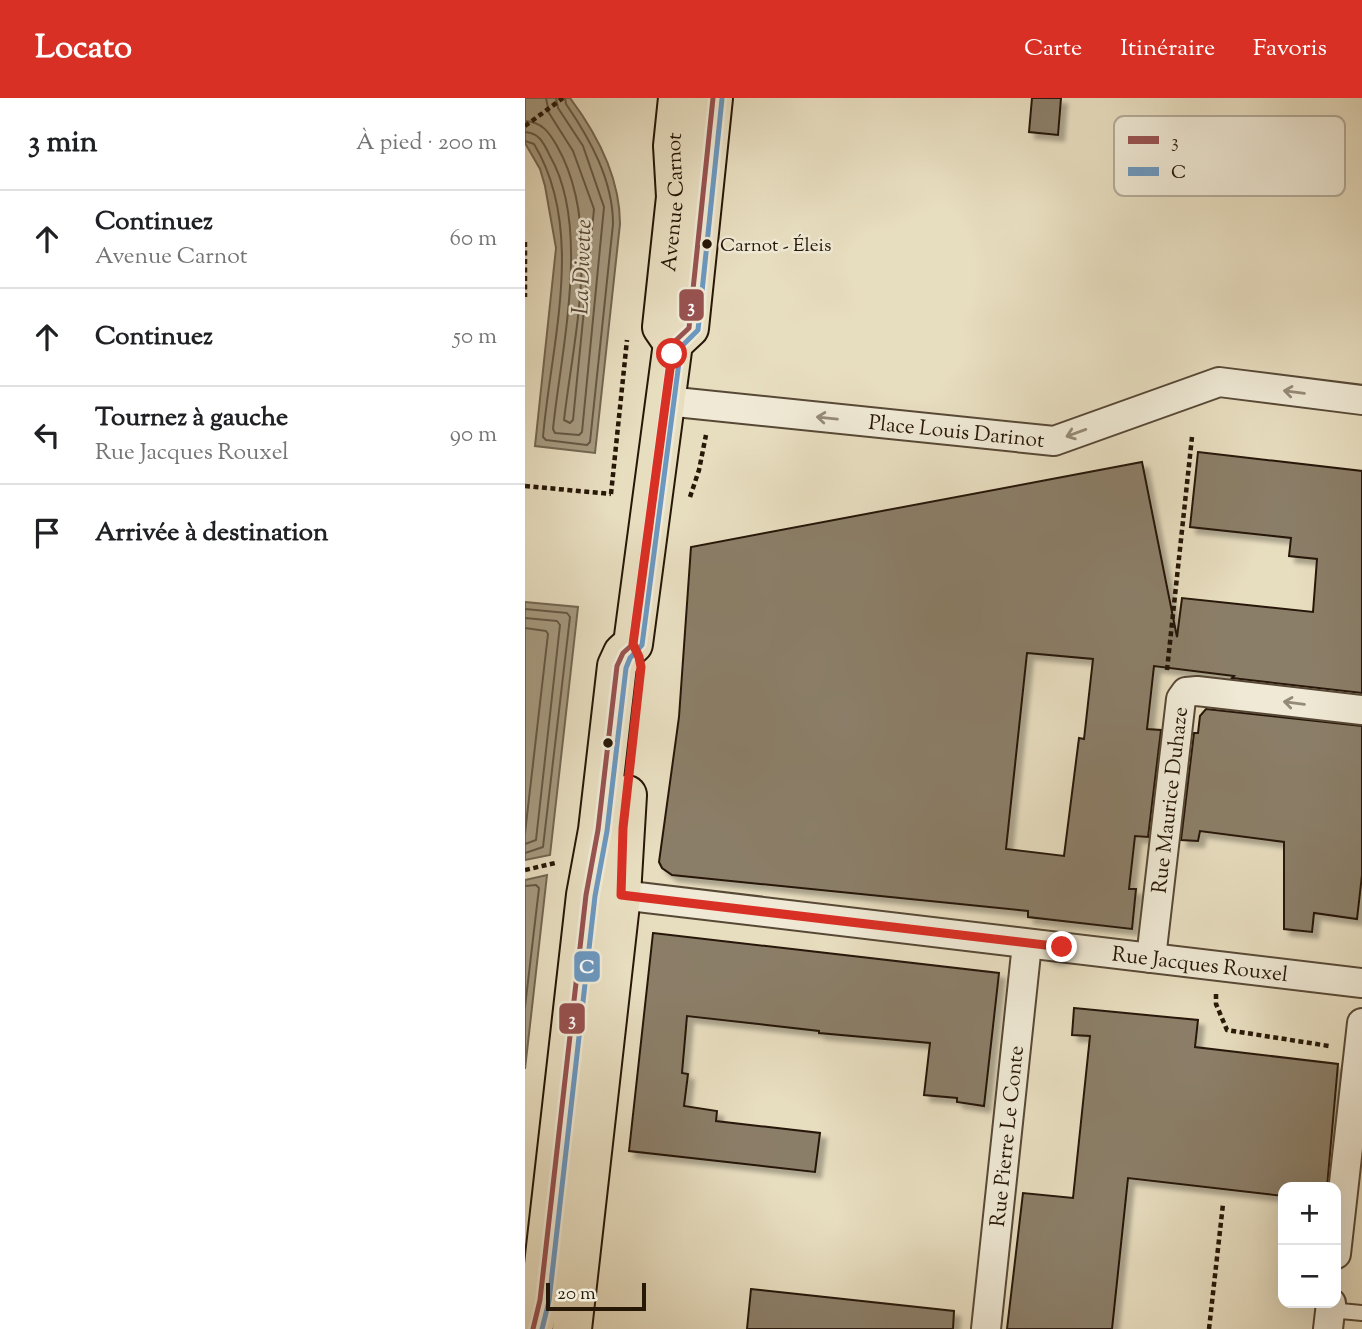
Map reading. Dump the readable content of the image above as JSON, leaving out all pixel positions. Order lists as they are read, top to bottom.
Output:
{
  "streets": {
    "main road": ["Avenue Carnot"],
    "street": [
      "Place Louis Darinot",
      "Rue Maurice Duhaze",
      "Rue Jacques Rouxel",
      "Rue Pierre Le Conte"
    ]
  },
  "crossings": [
    ["Avenue Carnot", "Place Louis Darinot"],
    ["Rue Maurice Duhaze", "Rue Jacques Rouxel"],
    ["Rue Jacques Rouxel", "Rue Pierre Le Conte"]
  ],
  "one_way": ["Place Louis Darinot"],
  "water": ["La Divette"],
  "places": ["Carnot - Éleis"],
  "lines": ["transit line 3", "transit line C"],
  "legend": ["3", "C"],
  "scale_bar": "20 m",
  "page": {
    "header": "Locato",
    "nav": ["Carte", "Itinéraire", "Favoris"],
    "heading": ["3 min", "À pied · 200 m"],
    "list": [
      ["Continuez", "Avenue Carnot", "60 m"],
      ["Continuez", "50 m"],
      ["Tournez à gauche", "Rue Jacques Rouxel", "90 m"],
      "Arrivée à destination"
    ],
    "map_buttons": ["+", "−"],
    "scale": "20 m"
  }
}
